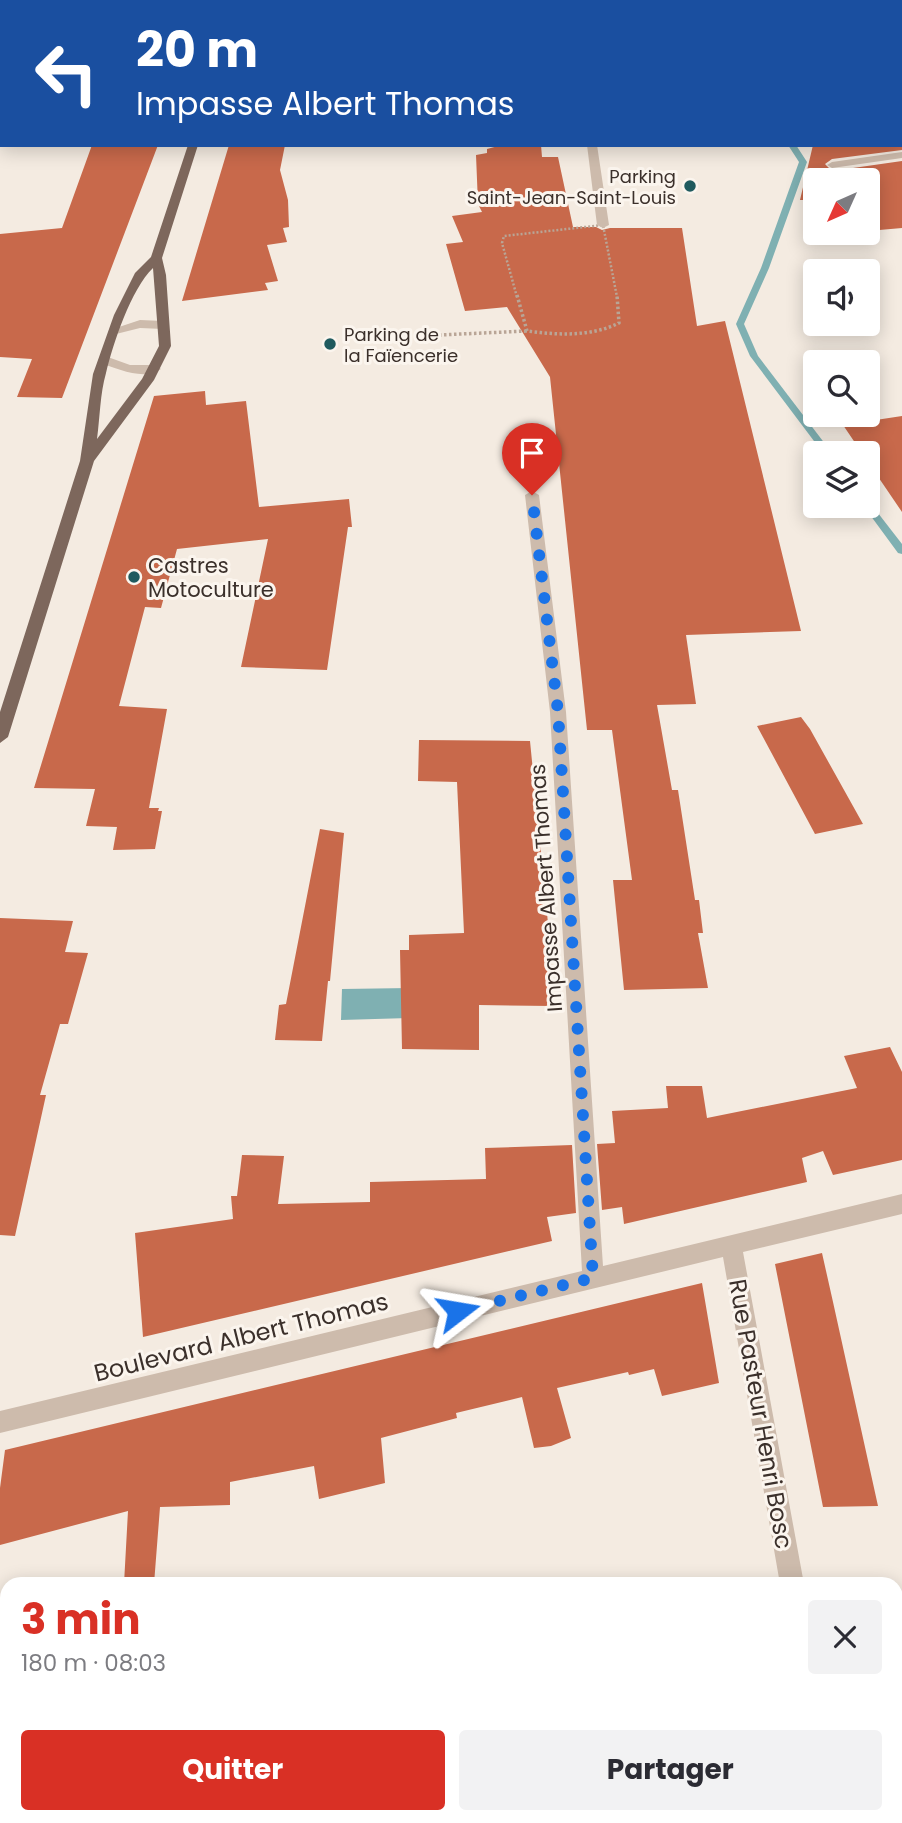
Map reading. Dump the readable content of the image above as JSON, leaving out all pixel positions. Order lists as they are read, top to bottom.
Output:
{
  "streets": {
    "street": ["Impasse Albert Thomas", "Boulevard Albert Thomas", "Rue Pasteur Henri Bosc"]
  },
  "crossings": [
    ["Impasse Albert Thomas", "Boulevard Albert Thomas"],
    ["Boulevard Albert Thomas", "Rue Pasteur Henri Bosc"]
  ],
  "places": ["Parking Saint-Jean-Saint-Louis", "Parking de la Faïencerie", "Castres Motoculture"],
  "north": "bottom left",
  "page": {
    "turn": ["20 m", "Impasse Albert Thomas"],
    "heading": ["3 min", "180 m · 08:03"],
    "buttons": ["Quitter", "Partager"]
  }
}
